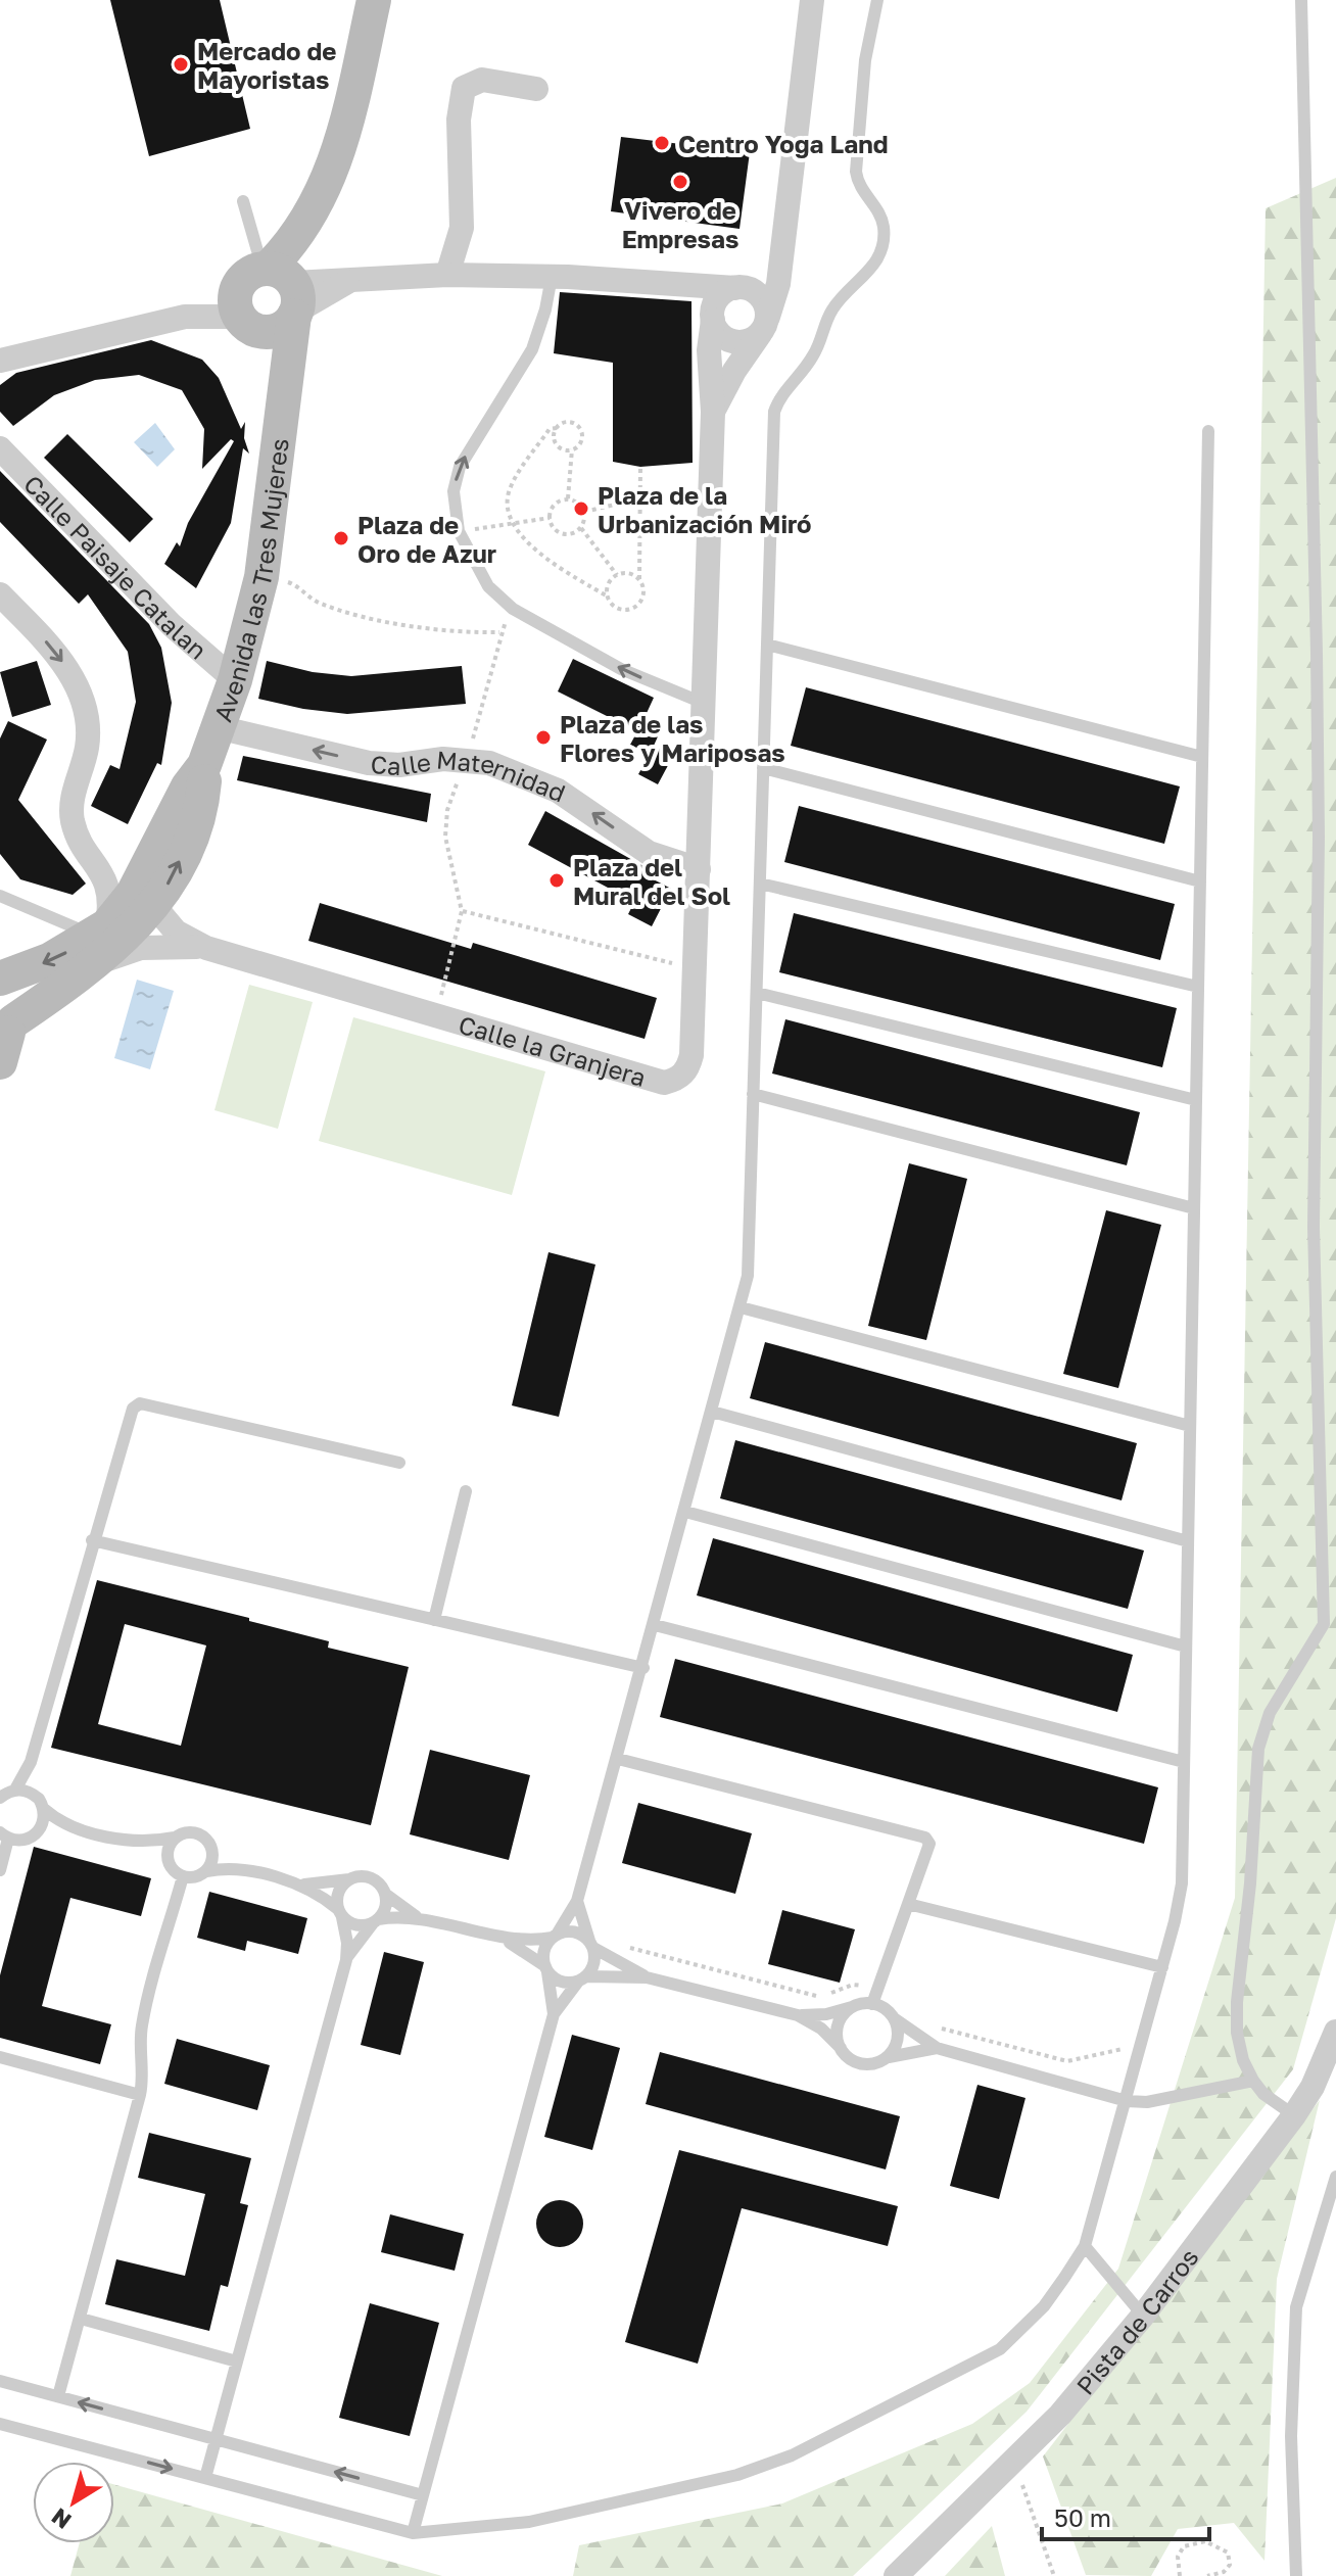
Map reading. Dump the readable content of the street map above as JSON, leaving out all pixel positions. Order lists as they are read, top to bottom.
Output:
{
  "streets": {
    "street": [
      "Calle Paisaje Catalan",
      "Avenida las Tres Mujeres",
      "Calle Maternidad",
      "Calle la Granjera",
      "Pista de Carros"
    ]
  },
  "crossings": [
    ["Calle Paisaje Catalan", "Avenida las Tres Mujeres"],
    ["Avenida las Tres Mujeres", "Calle Maternidad"],
    ["Avenida las Tres Mujeres", "Calle la Granjera"],
    ["Calle Maternidad", "Calle la Granjera"]
  ],
  "one_way": ["Calle Maternidad"],
  "places": [
    "Mercado de Mayoristas",
    "Centro Yoga Land",
    "Vivero de Empresas",
    "Plaza de la Urbanización Miró",
    "Plaza de Oro de Azur",
    "Plaza de las Flores y Mariposas",
    "Plaza del Mural del Sol"
  ],
  "scale_bar": "50 m",
  "north": "bottom left"
}
